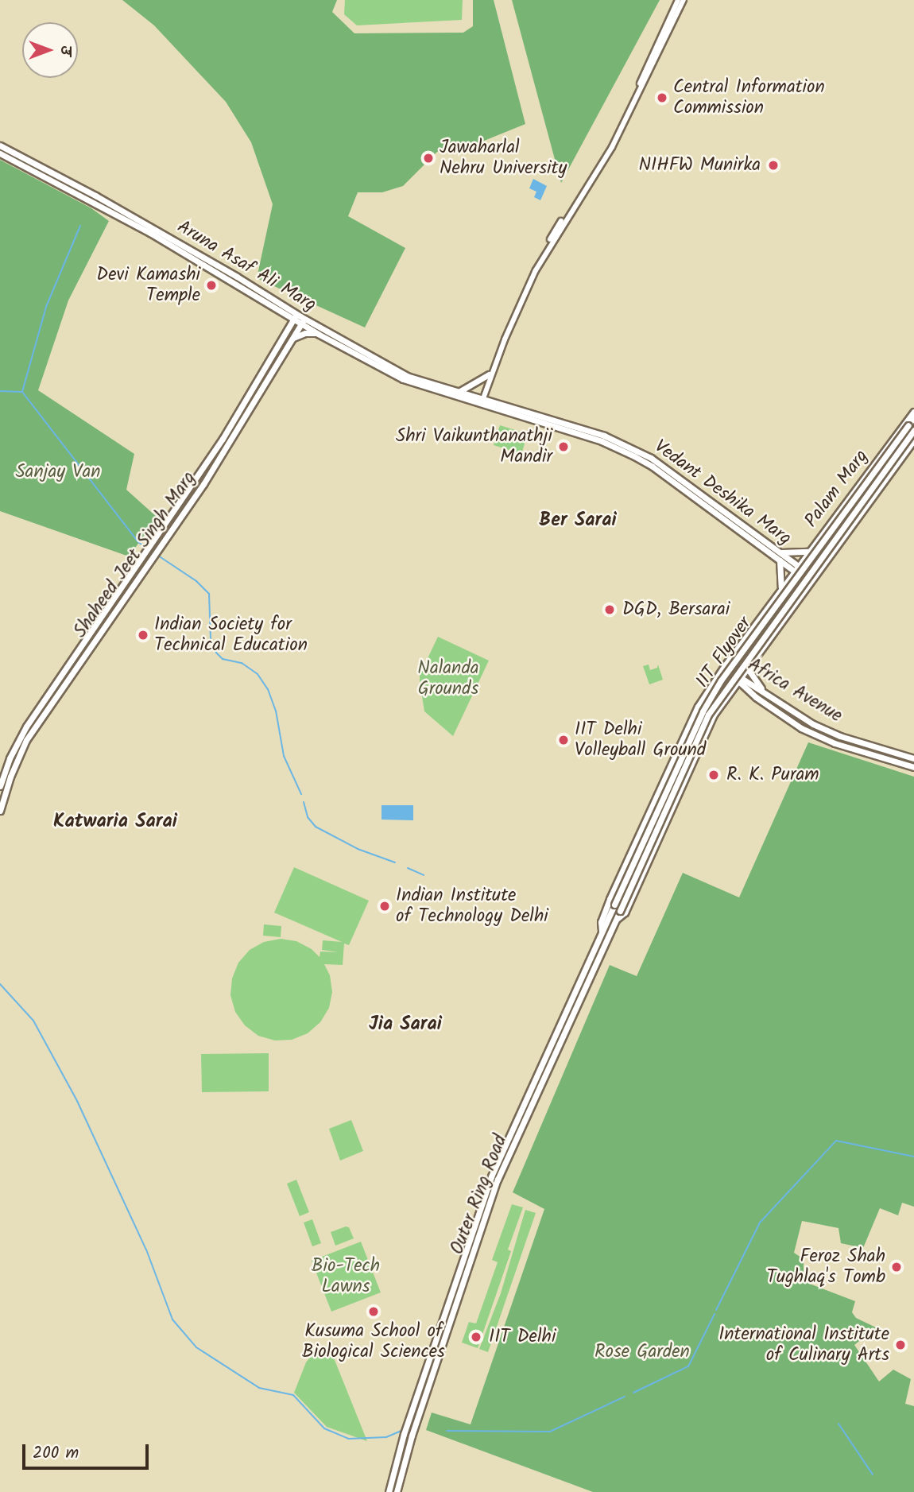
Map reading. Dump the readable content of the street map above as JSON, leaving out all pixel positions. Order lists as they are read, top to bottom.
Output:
{
  "streets": {
    "main road": [
      "Aruna Asaf Ali Marg",
      "Palam Marg",
      "Vedant Deshika Marg",
      "Shaheed Jeet Singh Marg",
      "IIT Flyover",
      "Africa Avenue",
      "Outer Ring Road"
    ]
  },
  "crossings": [
    ["Aruna Asaf Ali Marg", "Vedant Deshika Marg"],
    ["Aruna Asaf Ali Marg", "Shaheed Jeet Singh Marg"],
    ["Palam Marg", "Vedant Deshika Marg"],
    ["Palam Marg", "IIT Flyover"],
    ["Palam Marg", "Africa Avenue"],
    ["Palam Marg", "Outer Ring Road"],
    ["IIT Flyover", "Outer Ring Road"]
  ],
  "districts": ["Ber Sarai", "Katwaria Sarai", "Jia Sarai"],
  "parks": [
    "Sanjay Van",
    "Nalanda Grounds",
    "Bio-Tech Lawns",
    "Rose Garden"
  ],
  "places": [
    "Central Information Commission",
    "Jawaharlal Nehru University",
    "NIHFW Munirka",
    "Devi Kamashi Temple",
    "Shri Vaikunthanathji Mandir",
    "DGD, Bersarai",
    "Indian Society for Technical Education",
    "IIT Delhi Volleyball Ground",
    "R. K. Puram",
    "Indian Institute of Technology Delhi",
    "Feroz Shah Tughlaq's Tomb",
    "Kusuma School of Biological Sciences",
    "IIT Delhi",
    "International Institute of Culinary Arts"
  ],
  "scale_bar": "200 m",
  "north": "right"
}
